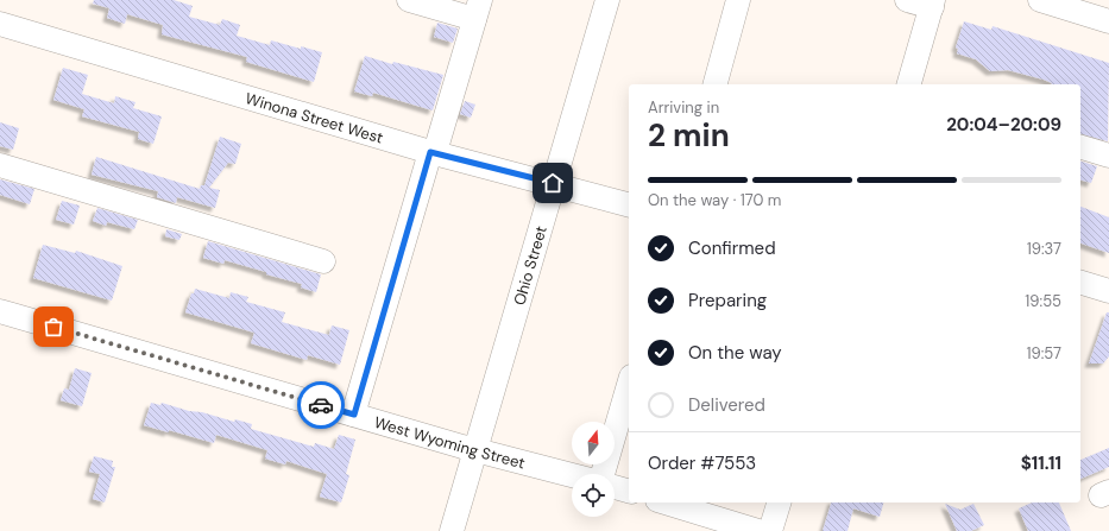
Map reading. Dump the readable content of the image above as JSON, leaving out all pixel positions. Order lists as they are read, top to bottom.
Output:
{
  "streets": {
    "street": ["Winona Street West", "Ohio Street", "West Wyoming Street"]
  },
  "crossings": [
    ["Winona Street West", "Ohio Street"],
    ["Ohio Street", "West Wyoming Street"]
  ],
  "north": "top",
  "page": {
    "heading": ["2 min", "Arriving in", "20:04–20:09"],
    "panel": ["Order #7553", "$11.11"],
    "bar": "On the way · 170 m",
    "list": [
      ["Confirmed", "19:37"],
      ["Preparing", "19:55"],
      ["On the way", "19:57"],
      "Delivered"
    ]
  }
}
